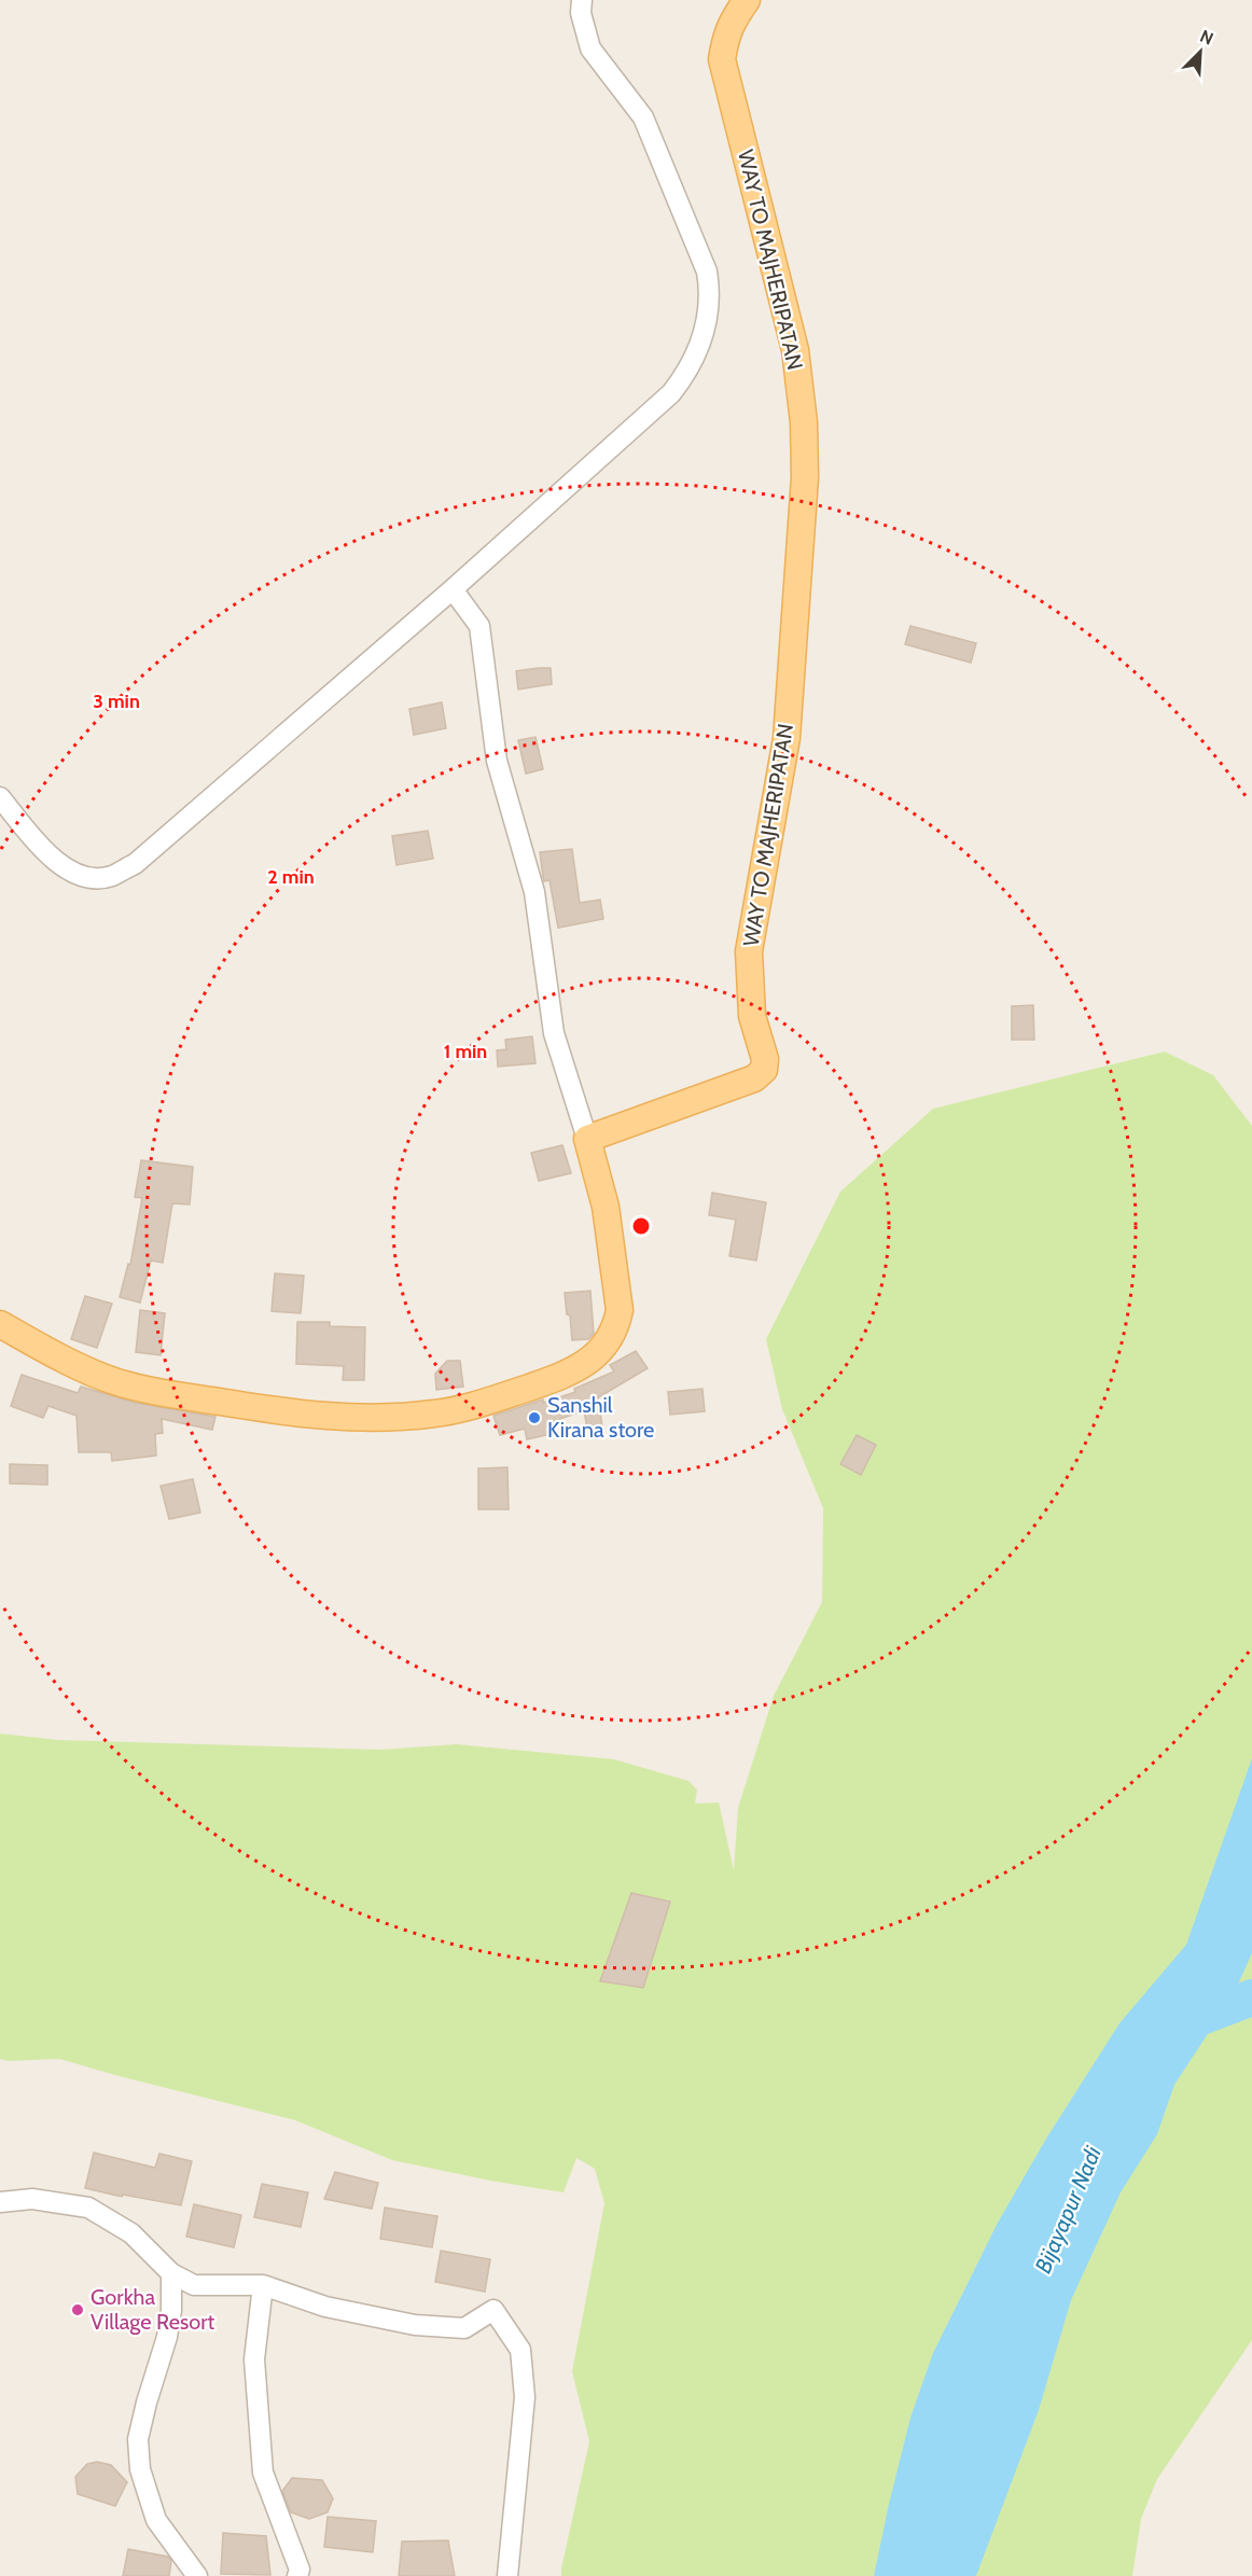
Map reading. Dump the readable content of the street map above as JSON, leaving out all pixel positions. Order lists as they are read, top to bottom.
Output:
{
  "streets": {
    "main road": ["WAY TO MAJHERIPATAN"]
  },
  "water": ["Bijayapur Nadi"],
  "places": ["Sanshil Kirana store", "Gorkha Village Resort"],
  "north": "top right",
  "rings": ["3 min", "2 min", "1 min"]
}
